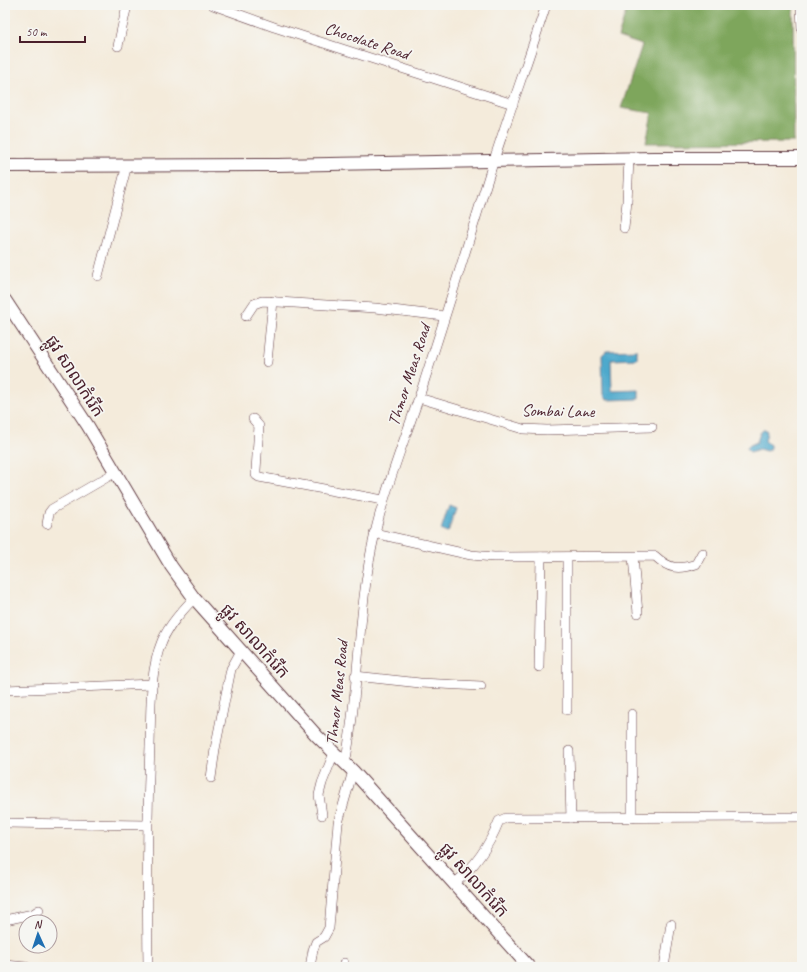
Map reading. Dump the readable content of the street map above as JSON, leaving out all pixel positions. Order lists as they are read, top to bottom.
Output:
{
  "streets": {
    "street": [
      "Chocolate Road",
      "Thmor Meas Road",
      "ផ្លូវ សាលាកំរើក",
      "Sombai Lane"
    ]
  },
  "crossings": [
    ["Chocolate Road", "Thmor Meas Road"],
    ["Thmor Meas Road", "ផ្លូវ សាលាកំរើក"],
    ["Thmor Meas Road", "Sombai Lane"]
  ],
  "scale_bar": "50 m",
  "north": "top"
}
